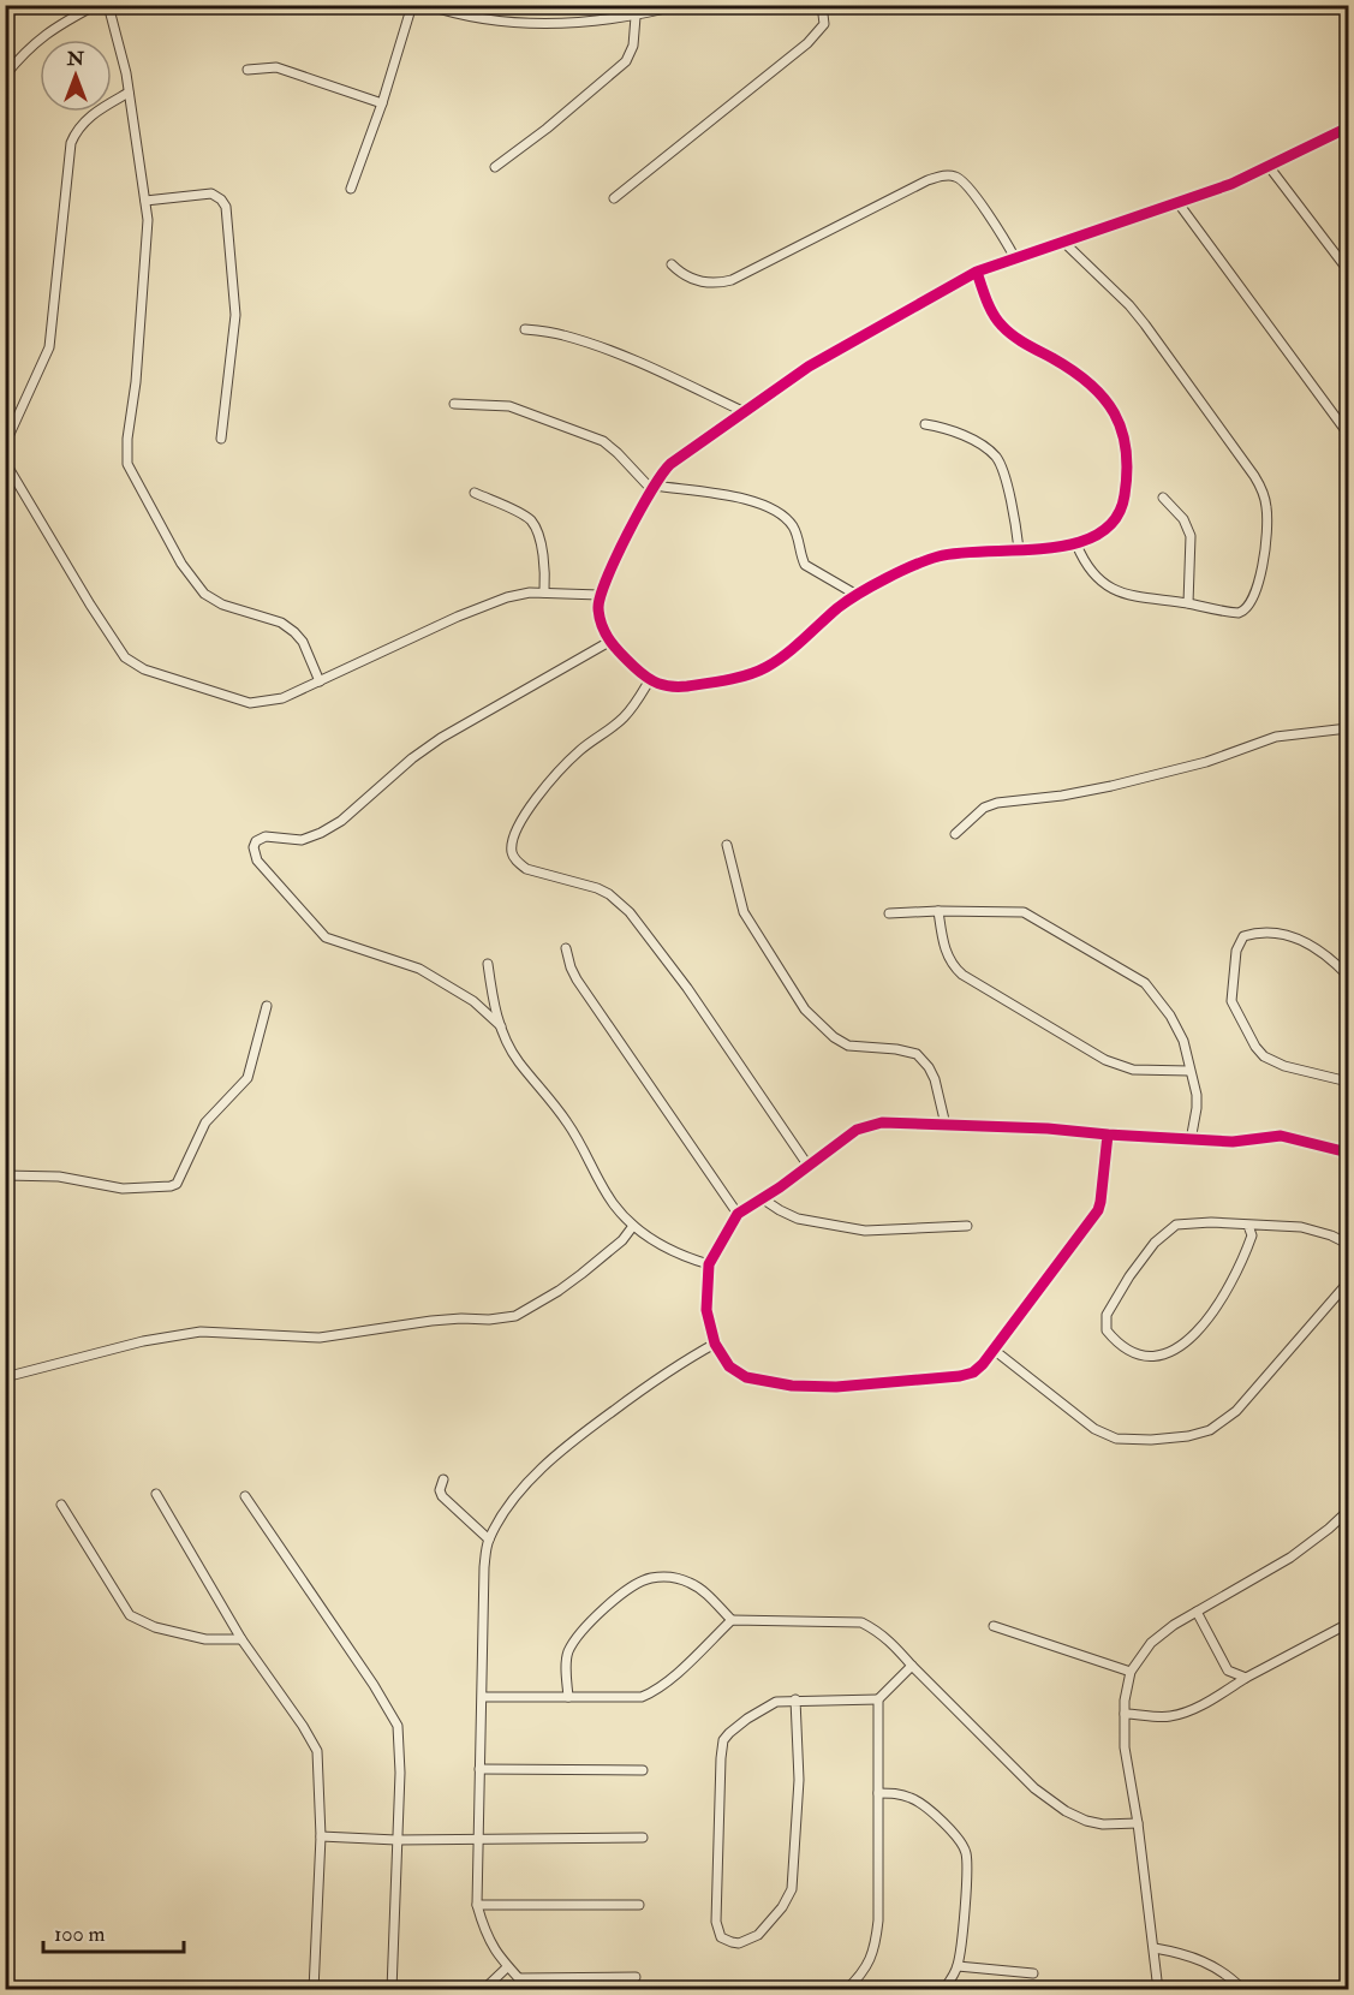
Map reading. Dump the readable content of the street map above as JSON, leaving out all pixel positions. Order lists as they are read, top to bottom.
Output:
{
  "scale_bar": "100 m",
  "north": "top"
}
